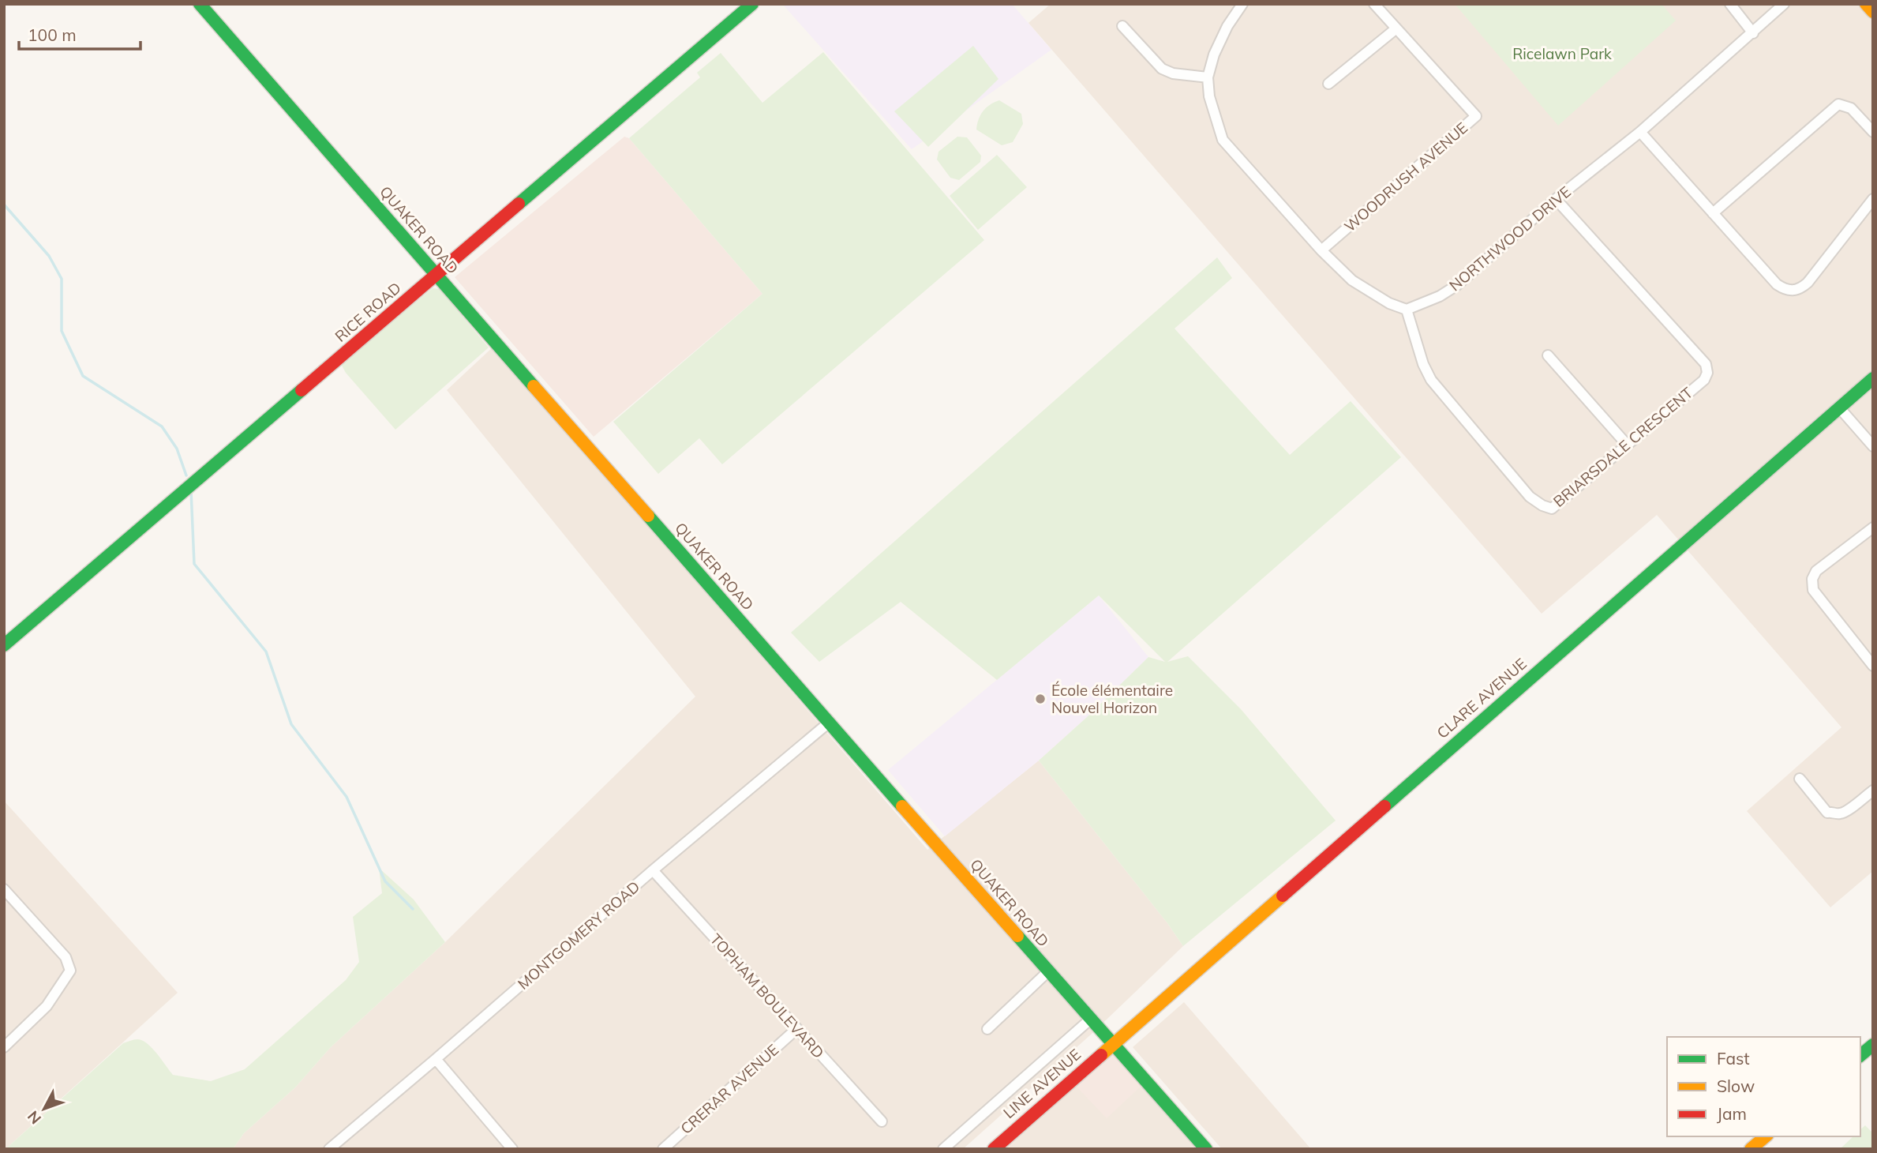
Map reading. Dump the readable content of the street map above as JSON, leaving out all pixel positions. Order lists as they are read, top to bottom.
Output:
{
  "streets": {
    "street": [
      "WOODRUSH AVENUE",
      "QUAKER ROAD",
      "NORTHWOOD DRIVE",
      "RICE ROAD",
      "BRIARSDALE CRESCENT",
      "CLARE AVENUE",
      "MONTGOMERY ROAD",
      "TOPHAM BOULEVARD",
      "LINE AVENUE",
      "CRERAR AVENUE"
    ]
  },
  "crossings": [
    ["QUAKER ROAD", "RICE ROAD"],
    ["QUAKER ROAD", "CLARE AVENUE"],
    ["QUAKER ROAD", "MONTGOMERY ROAD"],
    ["QUAKER ROAD", "LINE AVENUE"],
    ["NORTHWOOD DRIVE", "BRIARSDALE CRESCENT"],
    ["CLARE AVENUE", "LINE AVENUE"],
    ["MONTGOMERY ROAD", "TOPHAM BOULEVARD"],
    ["TOPHAM BOULEVARD", "CRERAR AVENUE"]
  ],
  "parks": ["Ricelawn Park"],
  "places": ["École élémentaire Nouvel Horizon"],
  "legend": ["Fast", "Slow", "Jam"],
  "scale_bar": "100 m",
  "north": "bottom left"
}
